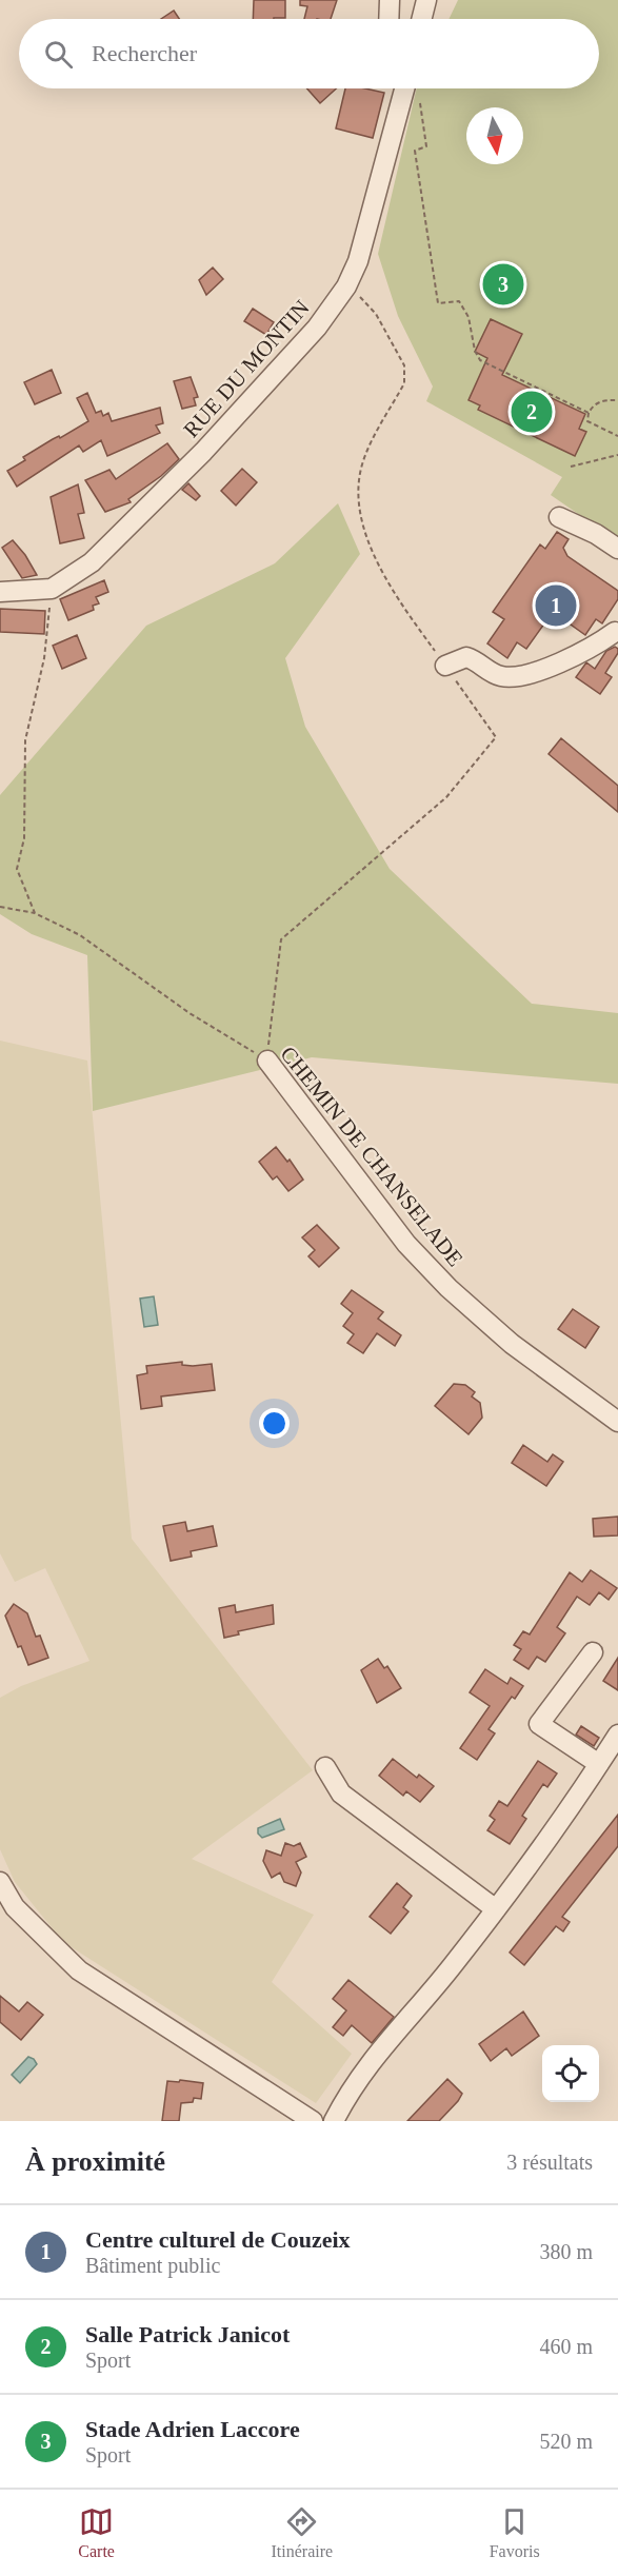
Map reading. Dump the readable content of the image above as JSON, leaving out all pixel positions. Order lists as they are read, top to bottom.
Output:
{
  "streets": {
    "street": ["RUE DU MONTIN", "CHEMIN DE CHANSELADE"]
  },
  "north": "bottom",
  "page": {
    "search": "Rechercher",
    "pins": ["3", "2", "1"],
    "heading": ["À proximité", "3 résultats"],
    "list": [
      {
        "mark": "1",
        "name": "Centre culturel de Couzeix",
        "note": "Bâtiment public",
        "value": "380 m"
      },
      {
        "mark": "2",
        "name": "Salle Patrick Janicot",
        "note": "Sport",
        "value": "460 m"
      },
      {
        "mark": "3",
        "name": "Stade Adrien Laccore",
        "note": "Sport",
        "value": "520 m"
      }
    ],
    "nav": ["Carte", "Itinéraire", "Favoris"]
  }
}
